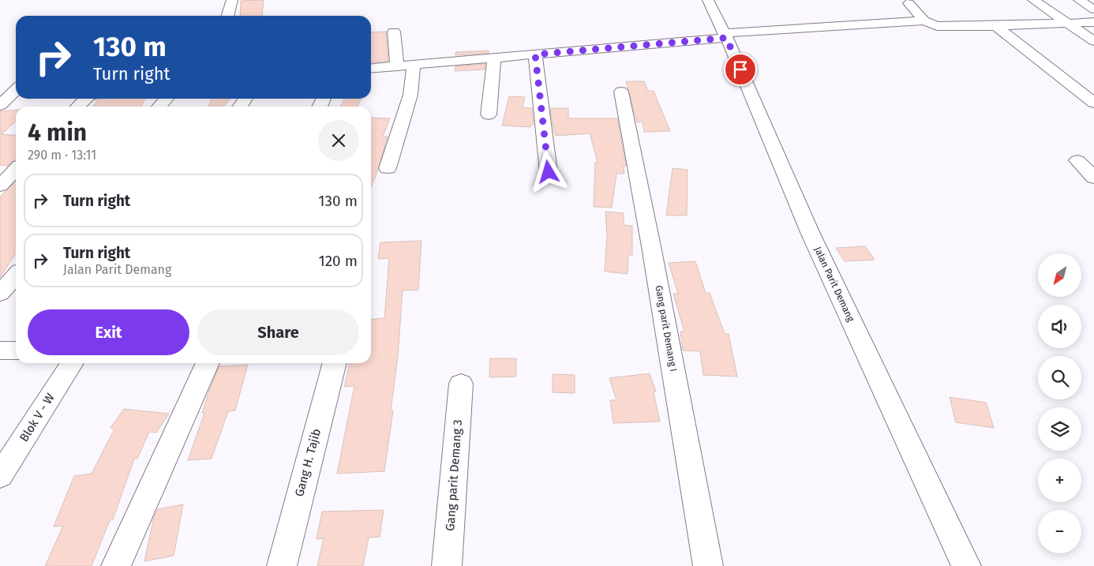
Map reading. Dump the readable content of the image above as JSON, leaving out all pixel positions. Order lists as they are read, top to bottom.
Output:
{
  "streets": {
    "street": [
      "Jalan Parit Demang",
      "Gang parit Demang I",
      "Blok V - W",
      "Gang H. Tajib",
      "Gang parit Demang 3"
    ]
  },
  "north": "bottom left",
  "page": {
    "turn": ["130 m", "Turn right"],
    "heading": ["4 min", "290 m · 13:11"],
    "list": [
      {
        "name": "Turn right",
        "value": "130 m"
      },
      {
        "name": "Turn right",
        "note": "Jalan Parit Demang",
        "value": "120 m"
      }
    ],
    "map_buttons": ["+", "−"],
    "buttons": ["Exit", "Share"]
  }
}
